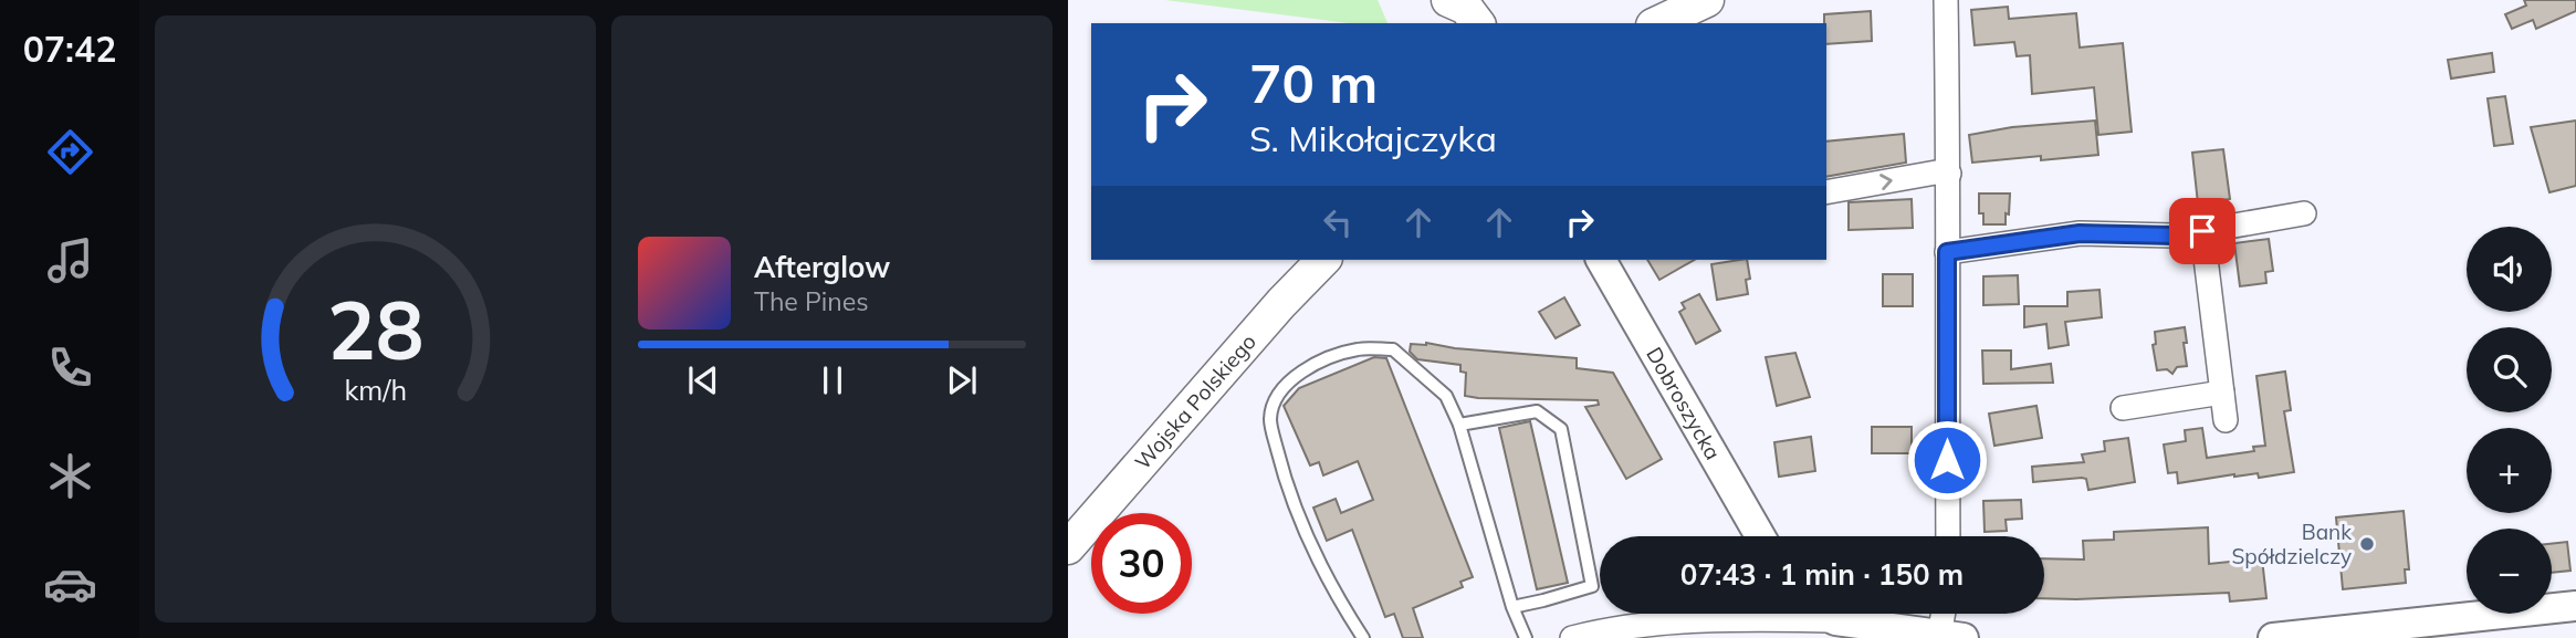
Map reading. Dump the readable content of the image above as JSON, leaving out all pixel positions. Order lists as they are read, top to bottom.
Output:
{
  "streets": {
    "main road": ["Wojska Polskiego"],
    "street": ["Dobroszycka"]
  },
  "places": ["Bank Spółdzielczy"],
  "page": {
    "tabs": "07:42",
    "turn": ["70 m", "S. Mikołajczyka"],
    "map_buttons": ["+", "−"],
    "song": ["Afterglow", "The Pines"],
    "limit": "30",
    "trip": "07:43 · 1 min · 150 m",
    "gauge": ["28", "km/h"]
  }
}
